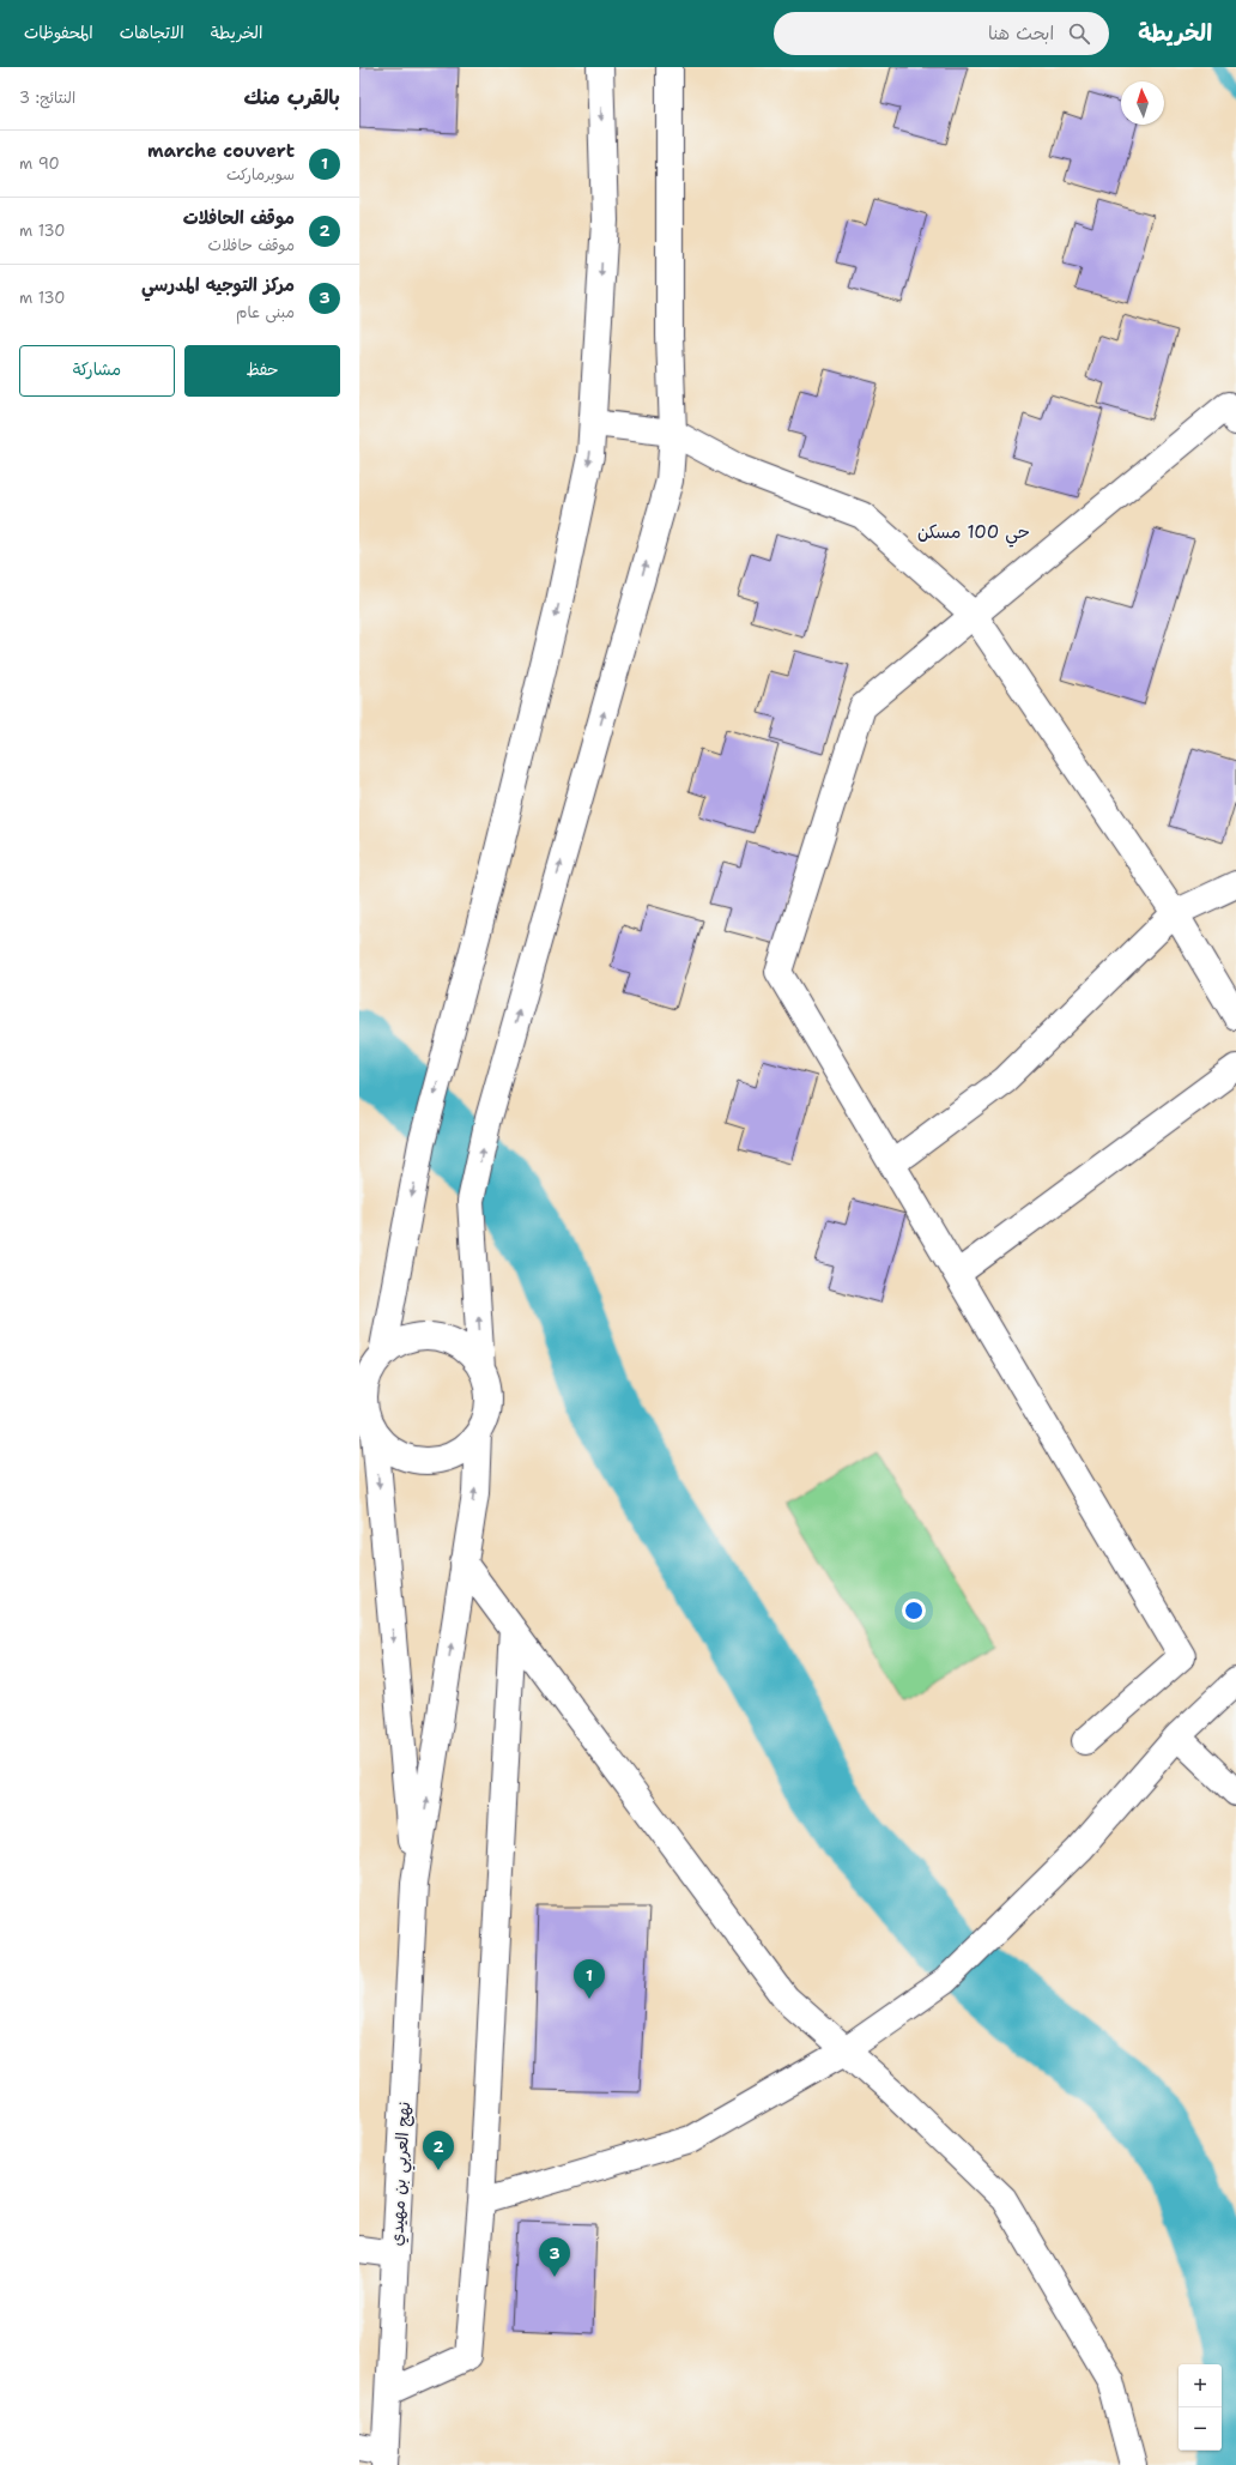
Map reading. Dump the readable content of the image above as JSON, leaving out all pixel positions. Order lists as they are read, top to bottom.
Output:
{
  "streets": {
    "street": ["نهج العربي بن مهيدي"]
  },
  "districts": ["حي 100 مسكن"],
  "north": "top",
  "page": {
    "header": "الخريطة",
    "search": "ابحث هنا",
    "nav": ["الخريطة", "الاتجاهات", "المحفوظات"],
    "heading": ["بالقرب منك", "النتائج: 3"],
    "list": [
      {
        "mark": "1",
        "name": "marche couvert",
        "note": "سوبرماركت",
        "value": "90 m"
      },
      {
        "mark": "2",
        "name": "موقف الحافلات",
        "note": "موقف حافلات",
        "value": "130 m"
      },
      {
        "mark": "3",
        "name": "مركز التوجيه المدرسي",
        "note": "مبنى عام",
        "value": "130 m"
      }
    ],
    "buttons": ["حفظ", "مشاركة"],
    "pins": ["1", "2", "3"],
    "map_buttons": ["+", "−"]
  }
}
